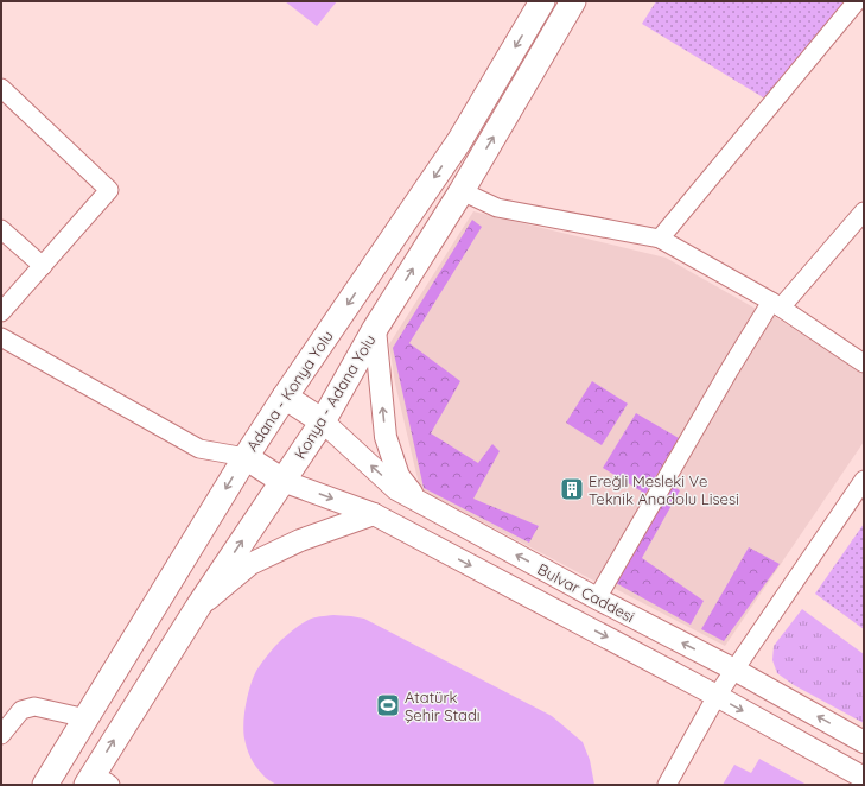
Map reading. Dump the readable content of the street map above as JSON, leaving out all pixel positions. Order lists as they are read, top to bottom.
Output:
{
  "streets": {
    "highway": ["Adana - Konya Yolu", "Konya - Adana Yolu"],
    "main road": ["Bulvar Caddesi"]
  },
  "crossings": [
    ["Konya - Adana Yolu", "Bulvar Caddesi"]
  ],
  "one_way": ["Adana - Konya Yolu", "Konya - Adana Yolu"],
  "places": {
    "building": ["Ereğli Mesleki Ve Teknik Anadolu Lisesi"],
    "sports": ["Atatürk Şehir Stadı"]
  }
}
